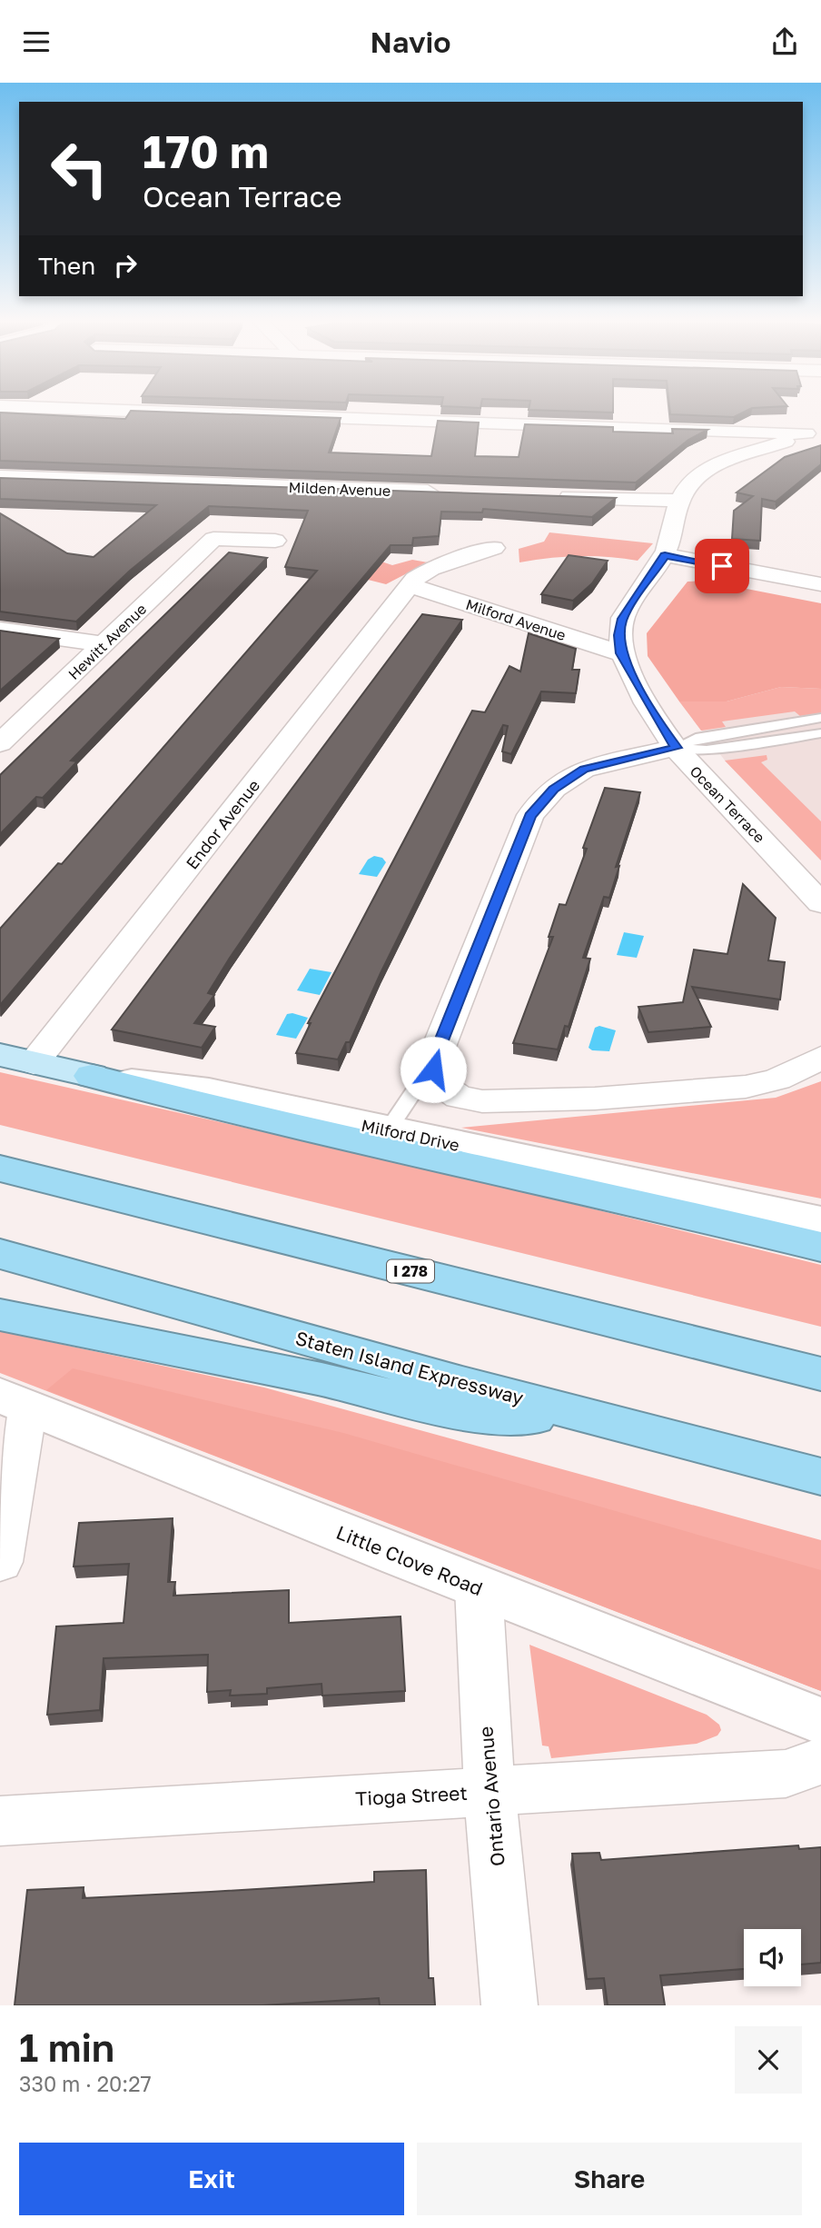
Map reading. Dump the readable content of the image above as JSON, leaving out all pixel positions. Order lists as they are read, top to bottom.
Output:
{
  "streets": {
    "highway": ["I 278", "Staten Island Expressway"],
    "main road": ["Milford Drive"],
    "street": [
      "Milden Avenue",
      "Milford Avenue",
      "Hewitt Avenue",
      "Ocean Terrace",
      "Endor Avenue",
      "Little Clove Road",
      "Tioga Street",
      "Ontario Avenue"
    ]
  },
  "crossings": [
    ["Milford Avenue", "Ocean Terrace"],
    ["Milford Avenue", "Endor Avenue"],
    ["Endor Avenue", "Milford Drive"],
    ["Little Clove Road", "Ontario Avenue"],
    ["Tioga Street", "Ontario Avenue"]
  ],
  "page": {
    "header": "Navio",
    "turn": ["170 m", "Ocean Terrace"],
    "then": "Then",
    "heading": ["1 min", "330 m · 20:27"],
    "buttons": ["Exit", "Share"]
  }
}
